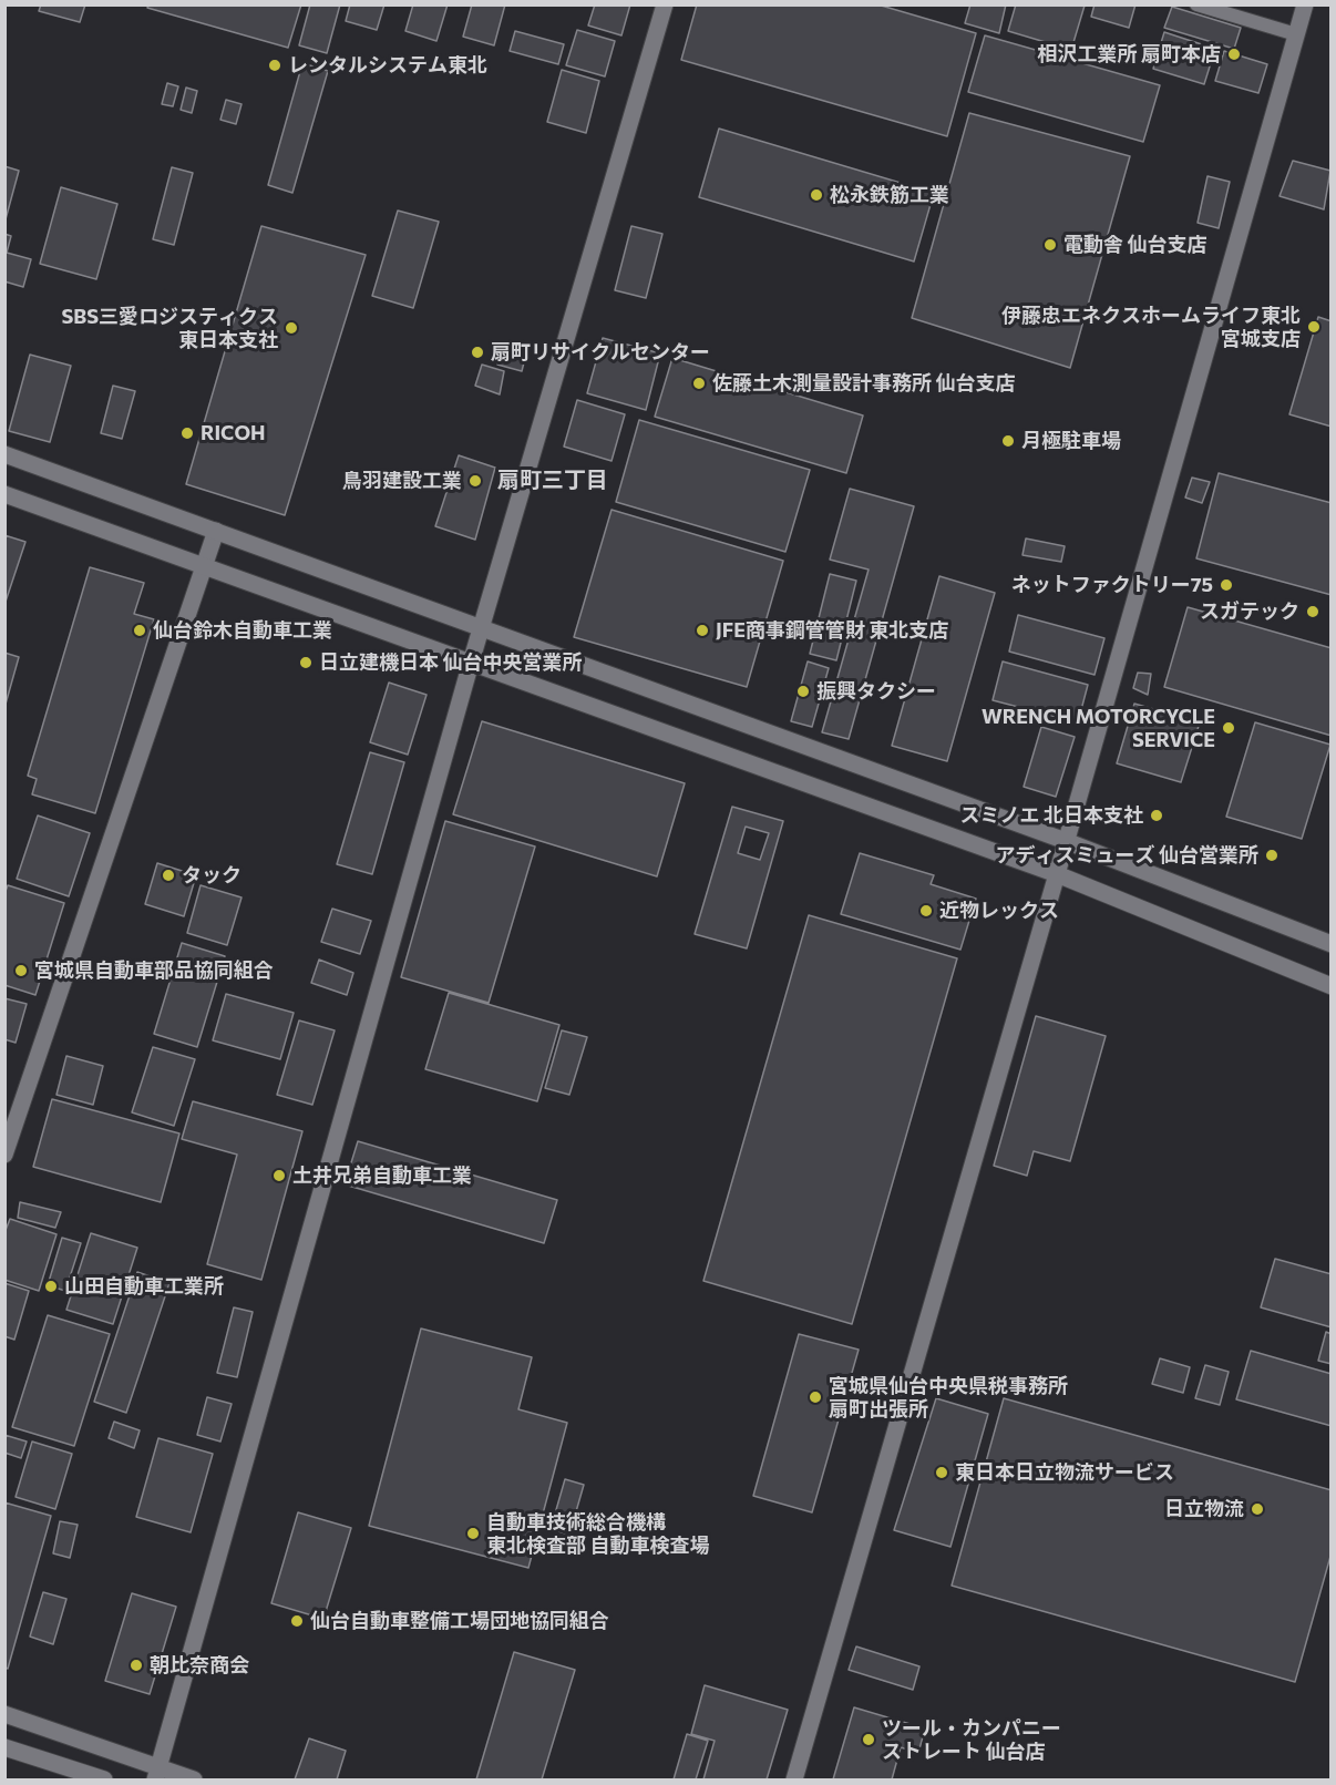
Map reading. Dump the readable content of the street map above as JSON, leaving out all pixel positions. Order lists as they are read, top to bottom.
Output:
{
  "districts": ["扇町三丁目"],
  "places": [
    "相沢工業所 扇町本店",
    "レンタルシステム東北",
    "松永鉄筋工業",
    "電動舎 仙台支店",
    "伊藤忠エネクスホームライフ東北 宮城支店",
    "SBS三愛ロジスティクス 東日本支社",
    "扇町リサイクルセンター",
    "佐藤土木測量設計事務所 仙台支店",
    "RICOH",
    "月極駐車場",
    "鳥羽建設工業",
    "ネットファクトリー75",
    "スガテック",
    "仙台鈴木自動車工業",
    "JFE商事鋼管管財 東北支店",
    "日立建機日本 仙台中央営業所",
    "振興タクシー",
    "WRENCH MOTORCYCLE SERVICE",
    "スミノエ 北日本支社",
    "アディスミューズ 仙台営業所",
    "タック",
    "近物レックス",
    "宮城県自動車部品協同組合",
    "土井兄弟自動車工業",
    "山田自動車工業所",
    "宮城県仙台中央県税事務所 扇町出張所",
    "東日本日立物流サービス",
    "日立物流",
    "自動車技術総合機構 東北検査部 自動車検査場",
    "仙台自動車整備工場団地協同組合",
    "朝比奈商会",
    "ツール・カンパニー ストレート 仙台店"
  ]
}
